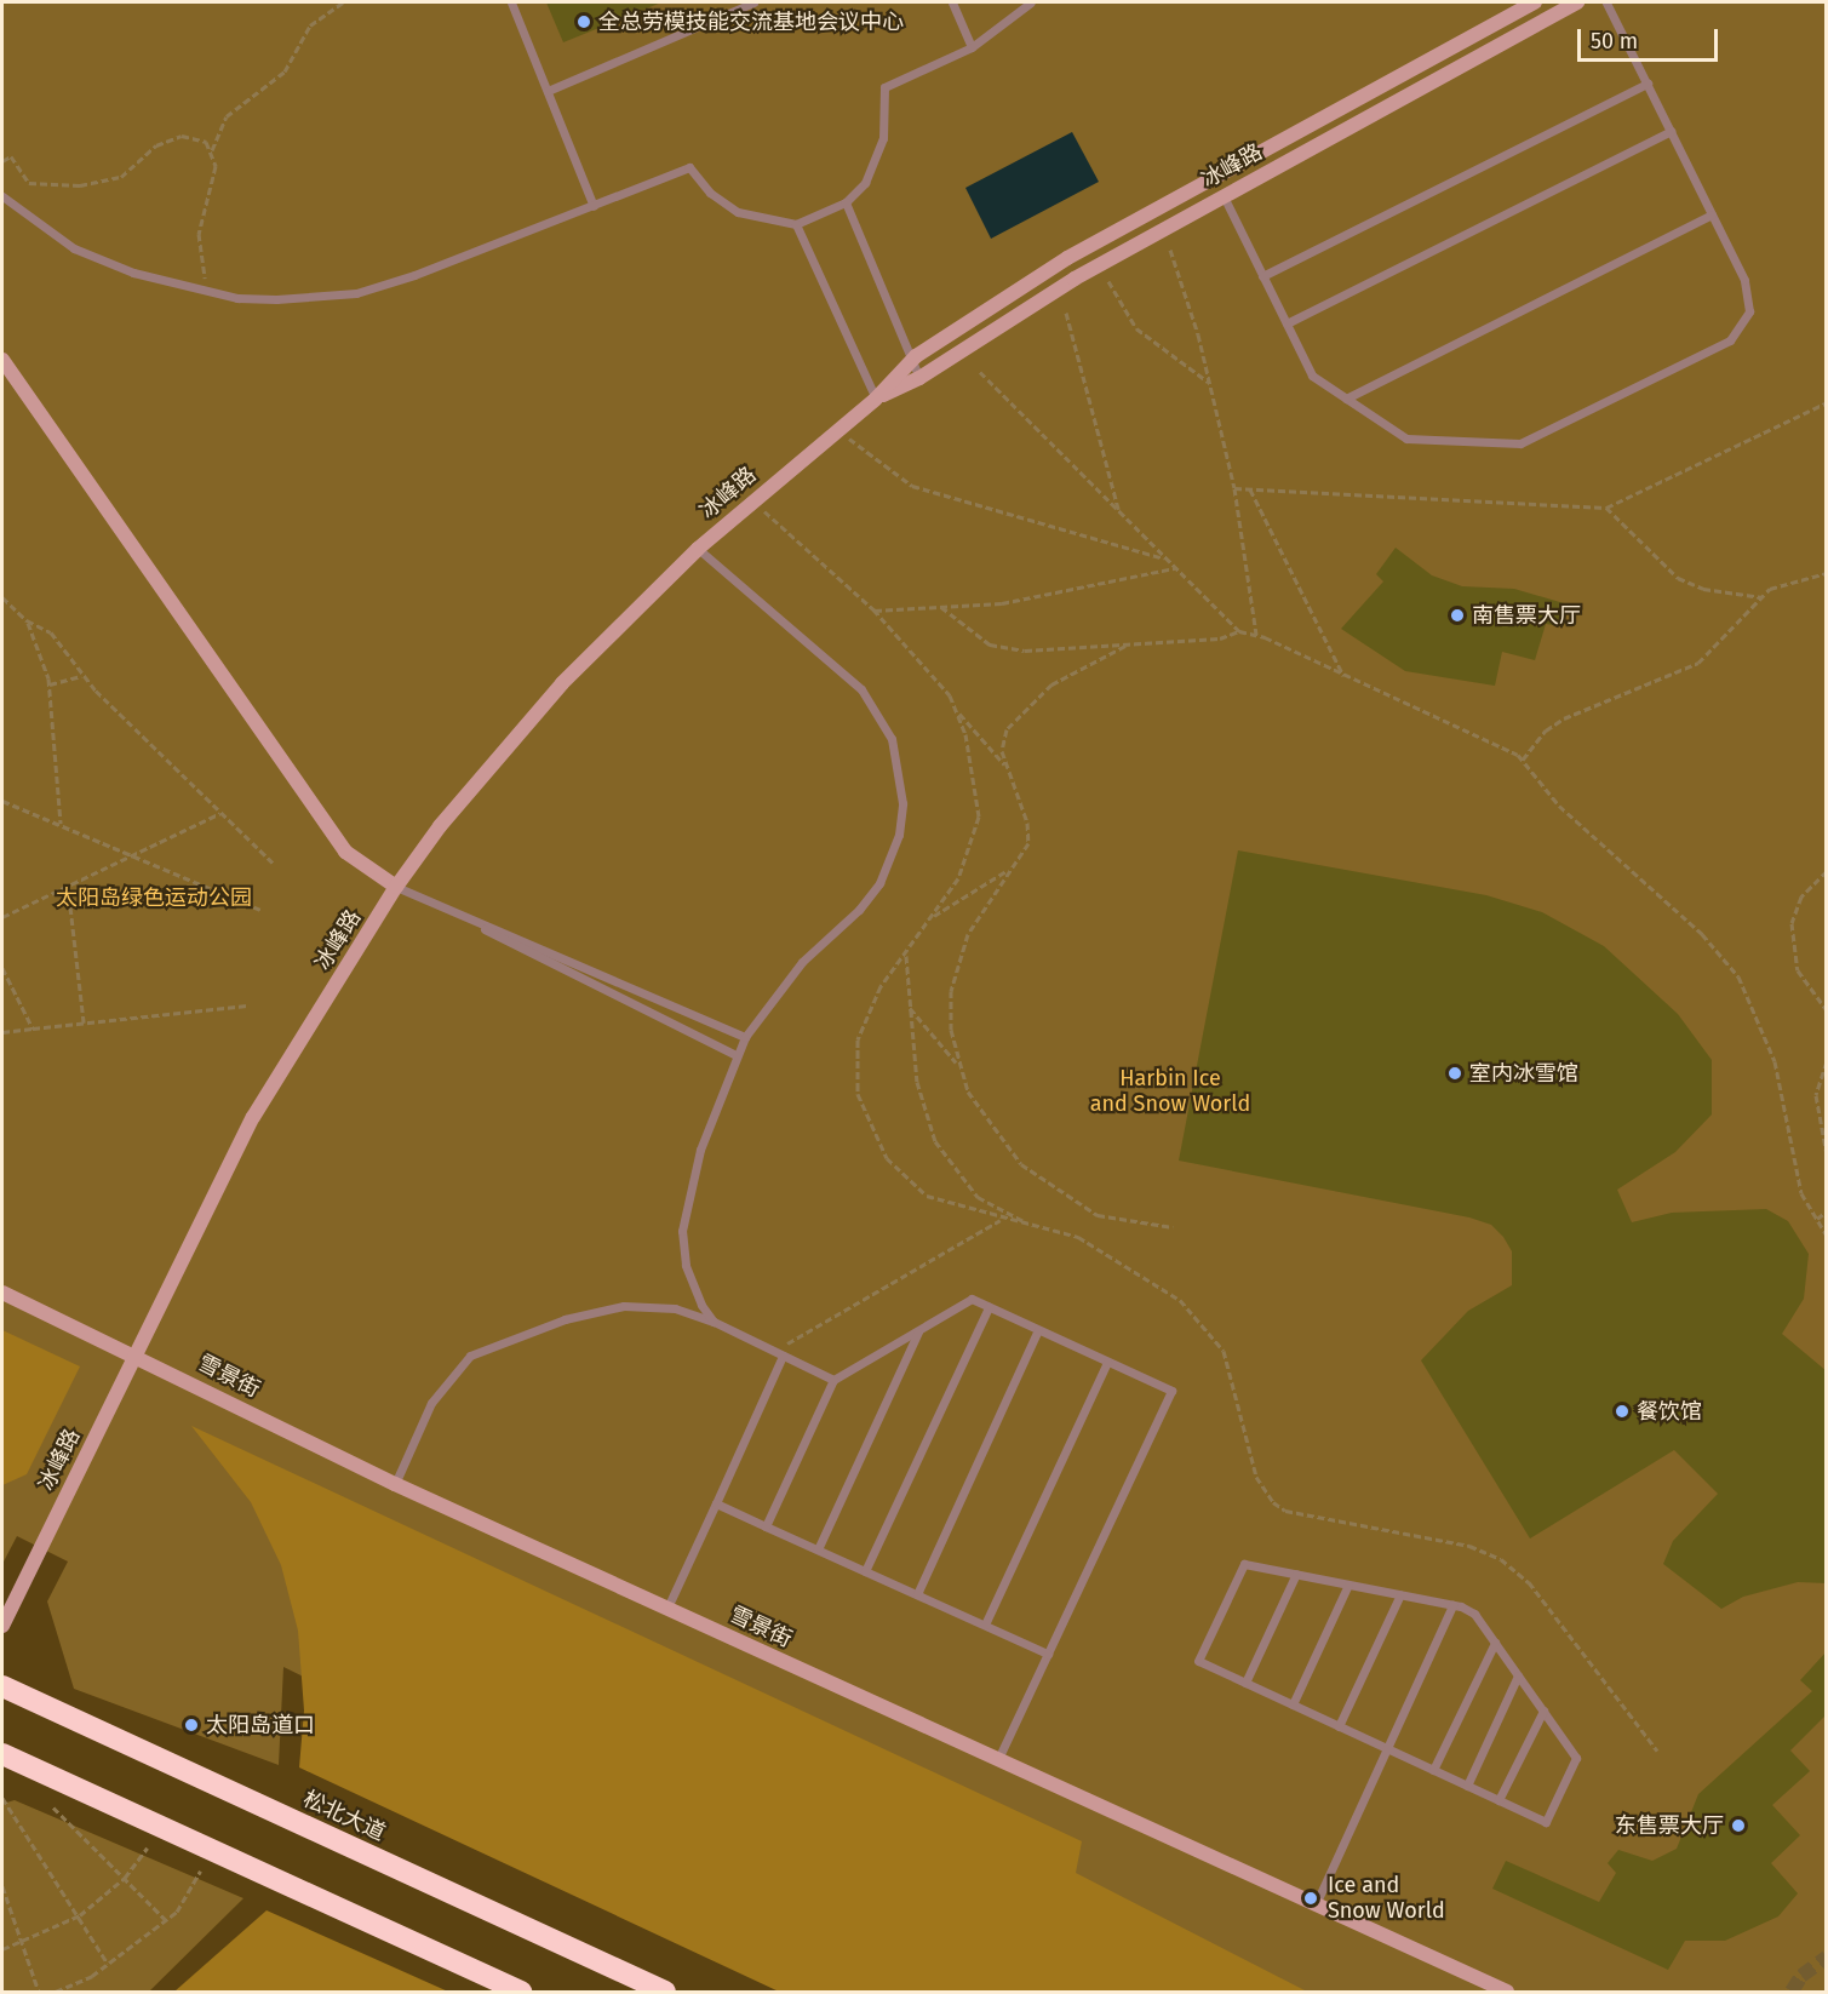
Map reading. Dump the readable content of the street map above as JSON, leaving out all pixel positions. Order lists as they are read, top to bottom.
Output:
{
  "streets": {
    "highway": ["松北大道"],
    "street": ["冰峰路", "雪景街"]
  },
  "crossings": [
    ["冰峰路", "雪景街"]
  ],
  "parks": ["太阳岛绿色运动公园", "Harbin Ice and Snow World"],
  "places": [
    "全总劳模技能交流基地会议中心",
    "南售票大厅",
    "室内冰雪馆",
    "餐饮馆",
    "太阳岛道口",
    "东售票大厅",
    "Ice and Snow World"
  ],
  "scale_bar": "50 m"
}
